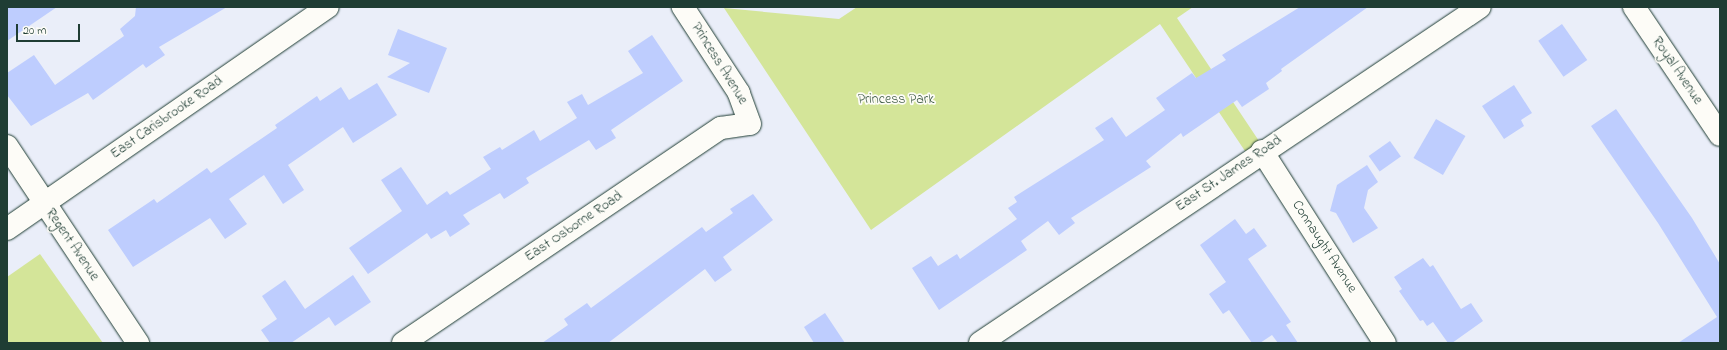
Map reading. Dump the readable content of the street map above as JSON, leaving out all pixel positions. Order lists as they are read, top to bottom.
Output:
{
  "streets": {
    "street": [
      "Princess Avenue",
      "Royal Avenue",
      "East Carisbrooke Road",
      "East St. James Road",
      "East Osborne Road",
      "Regent Avenue",
      "Connaught Avenue"
    ]
  },
  "crossings": [
    ["Princess Avenue", "East Osborne Road"],
    ["East Carisbrooke Road", "Regent Avenue"],
    ["East St. James Road", "Connaught Avenue"]
  ],
  "parks": ["Princess Park"],
  "scale_bar": "20 m"
}
